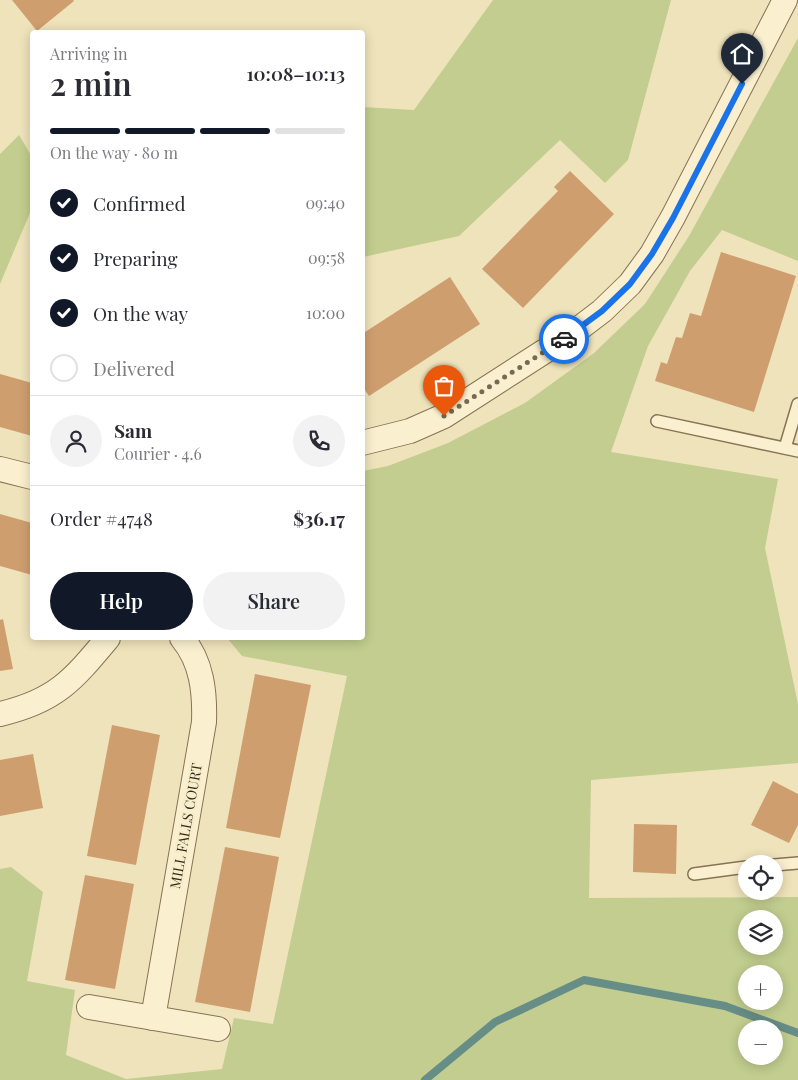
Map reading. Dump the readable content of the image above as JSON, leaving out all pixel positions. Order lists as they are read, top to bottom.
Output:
{
  "streets": {
    "street": ["MILL FALLS COURT"]
  },
  "page": {
    "heading": ["2 min", "Arriving in", "10:08–10:13"],
    "panel": [
      "Sam",
      "Courier · 4.6",
      "Order #4748",
      "$36.17"
    ],
    "bar": "On the way · 80 m",
    "list": [
      ["Confirmed", "09:40"],
      ["Preparing", "09:58"],
      ["On the way", "10:00"],
      "Delivered"
    ],
    "buttons": ["Help", "Share"],
    "map_buttons": ["+", "−"]
  }
}
